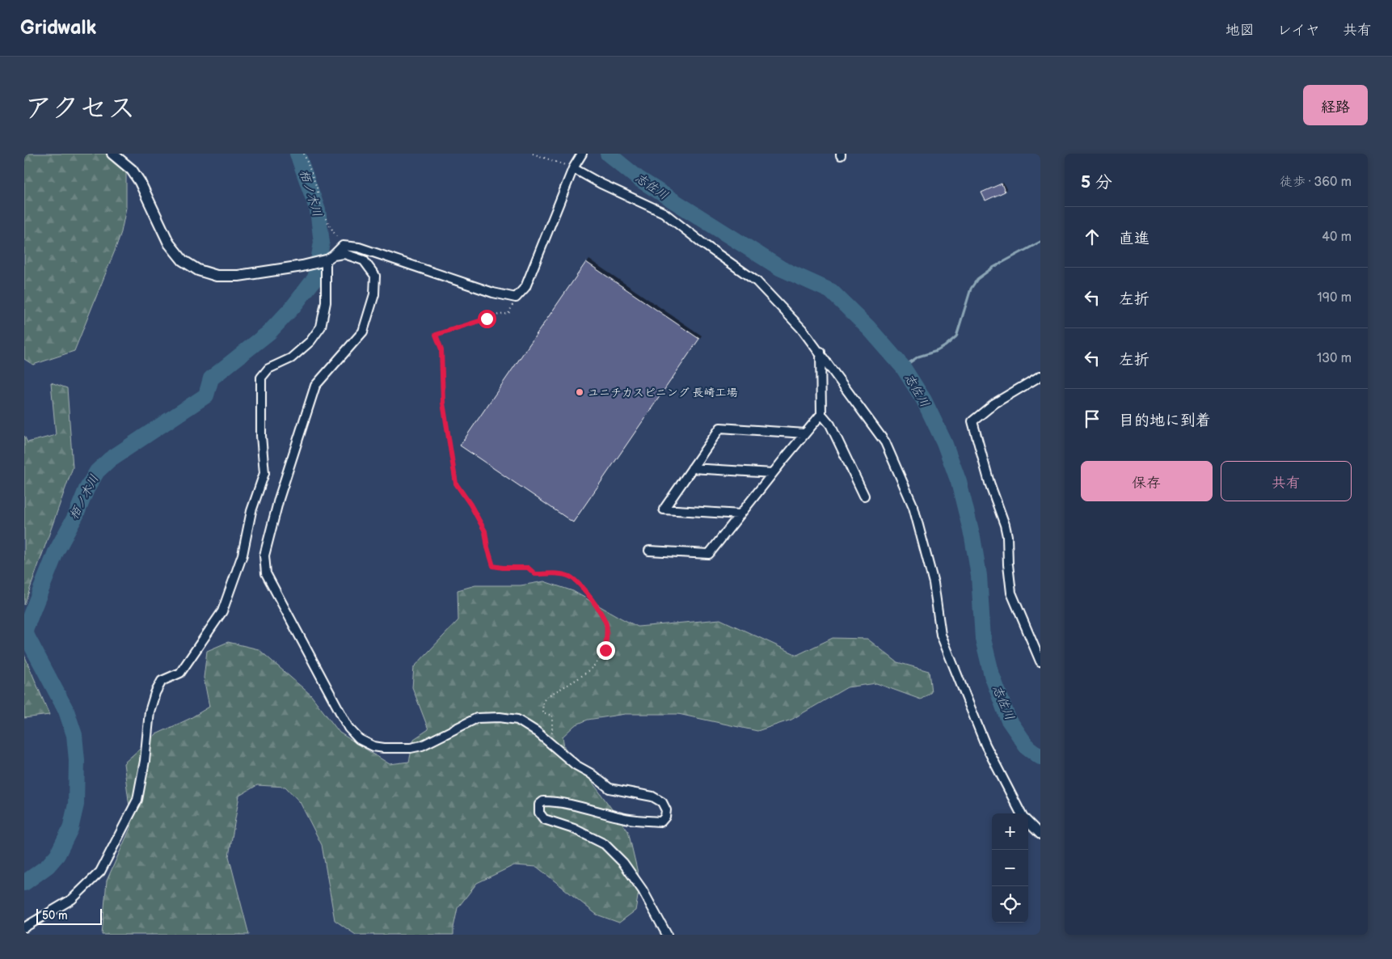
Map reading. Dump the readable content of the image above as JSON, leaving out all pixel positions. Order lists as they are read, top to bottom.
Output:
{
  "water": ["志佐川", "栢ノ木川"],
  "places": ["ユニチカスピニング 長崎工場"],
  "scale_bar": "50 m",
  "page": {
    "header": "Gridwalk",
    "nav": ["地図", "レイヤ", "共有"],
    "title": "アクセス",
    "buttons": [
      "経路",
      ["保存", "共有"]
    ],
    "heading": ["5 分", "徒歩 · 360 m"],
    "list": [
      ["直進", "40 m"],
      ["左折", "190 m"],
      ["左折", "130 m"],
      "目的地に到着"
    ],
    "map_buttons": ["+", "−"],
    "scale": "50 m"
  }
}
